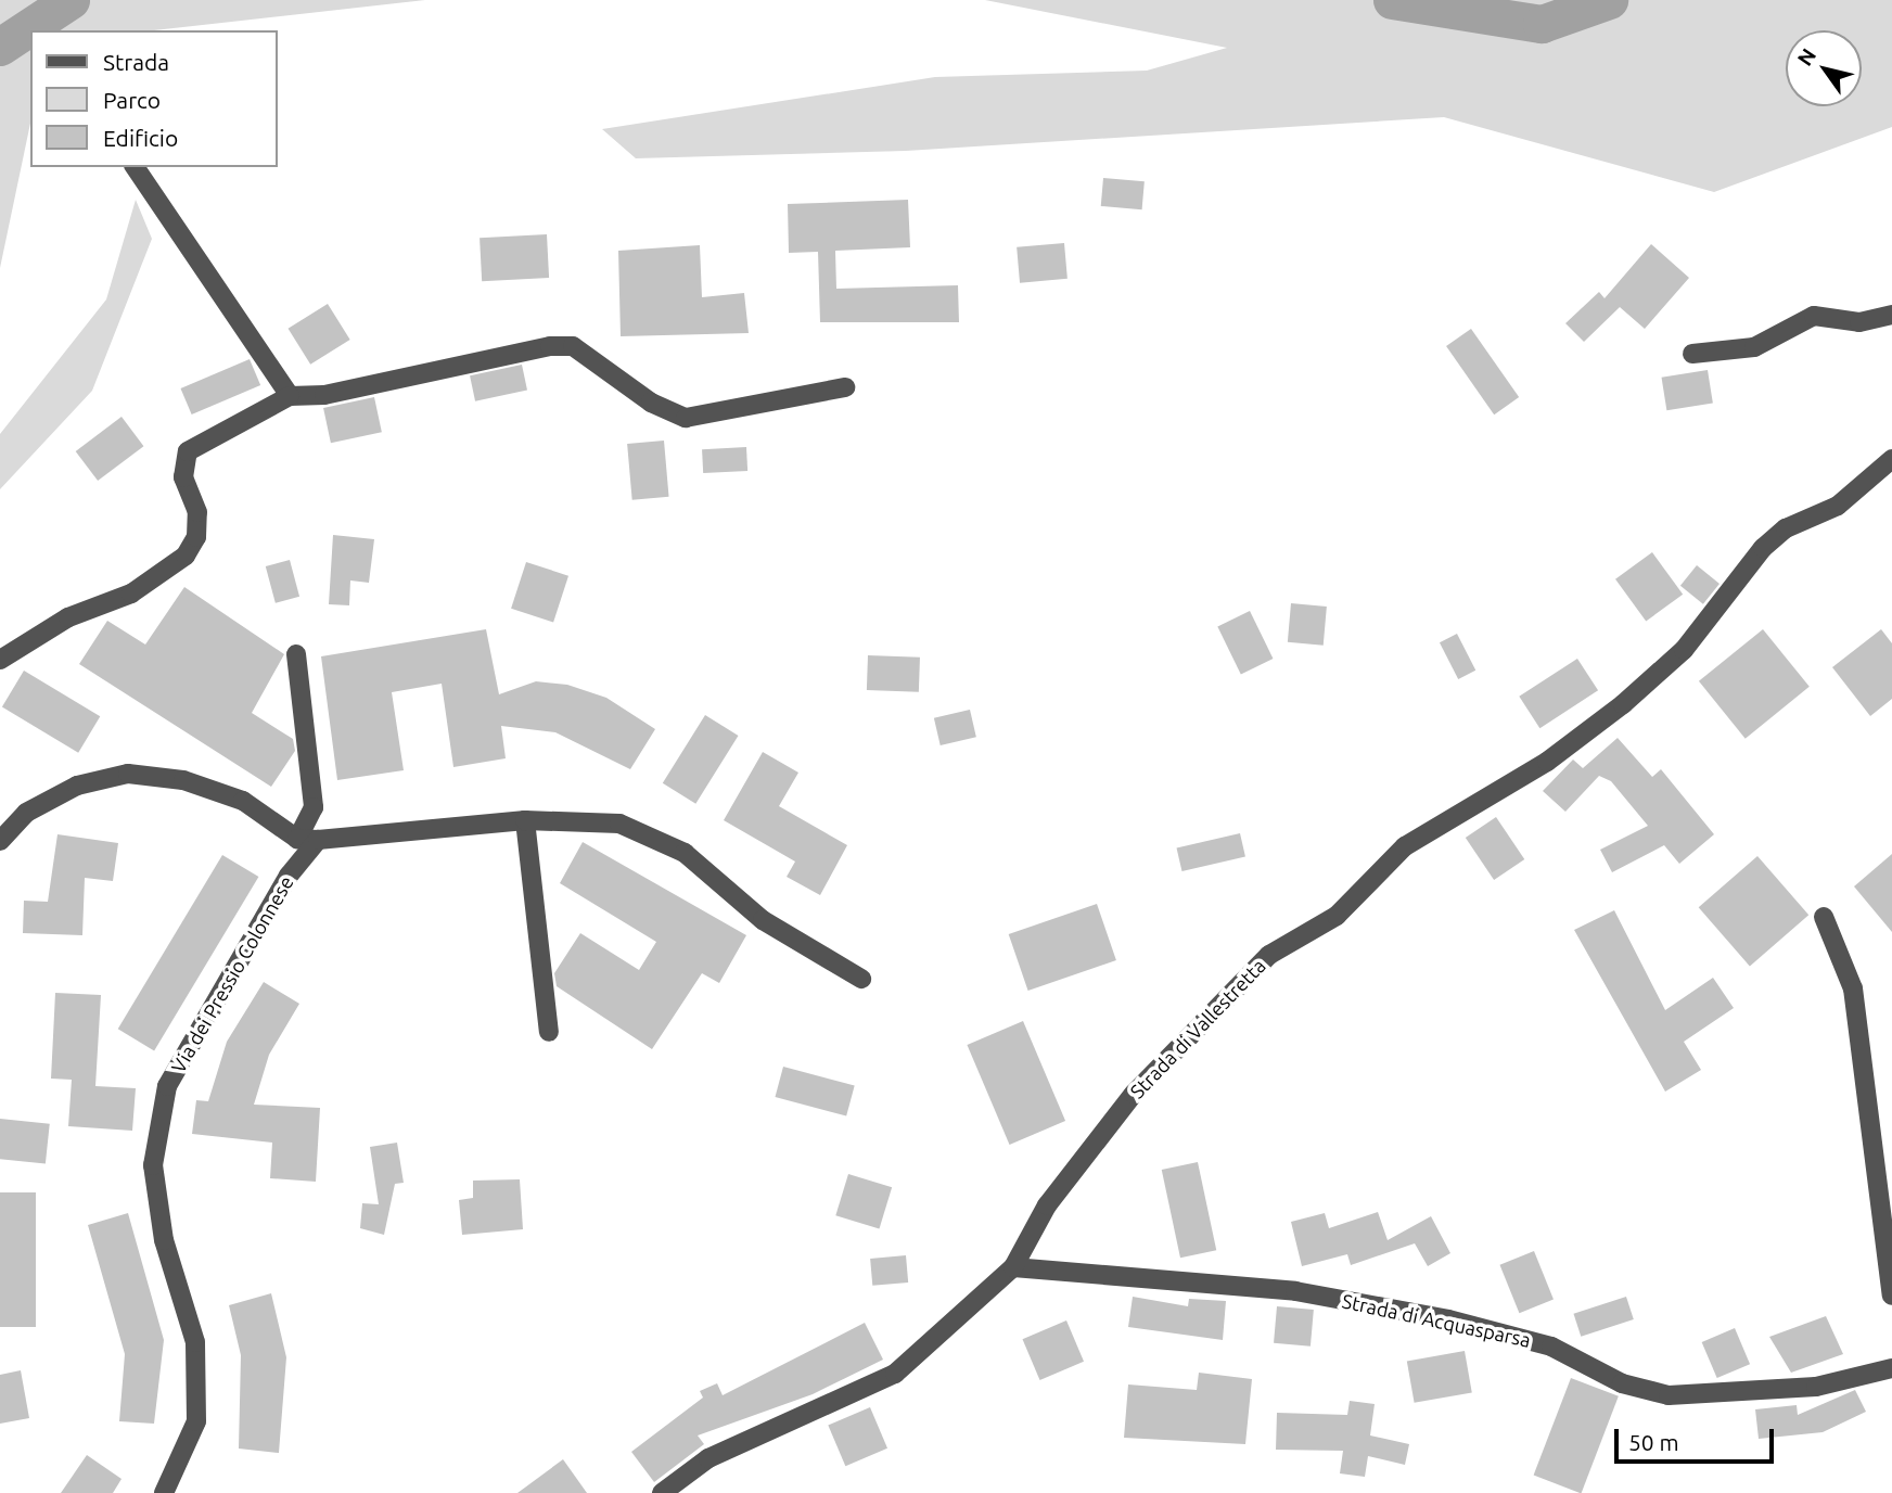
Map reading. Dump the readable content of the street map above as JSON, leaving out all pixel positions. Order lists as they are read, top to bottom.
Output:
{
  "streets": {
    "street": ["Via dei Pressio Colonnese", "Strada di Vallestretta", "Strada di Acquasparsa"]
  },
  "crossings": [
    ["Strada di Vallestretta", "Strada di Acquasparsa"]
  ],
  "legend": ["Strada", "Parco", "Edificio"],
  "scale_bar": "50 m",
  "north": "top left"
}
